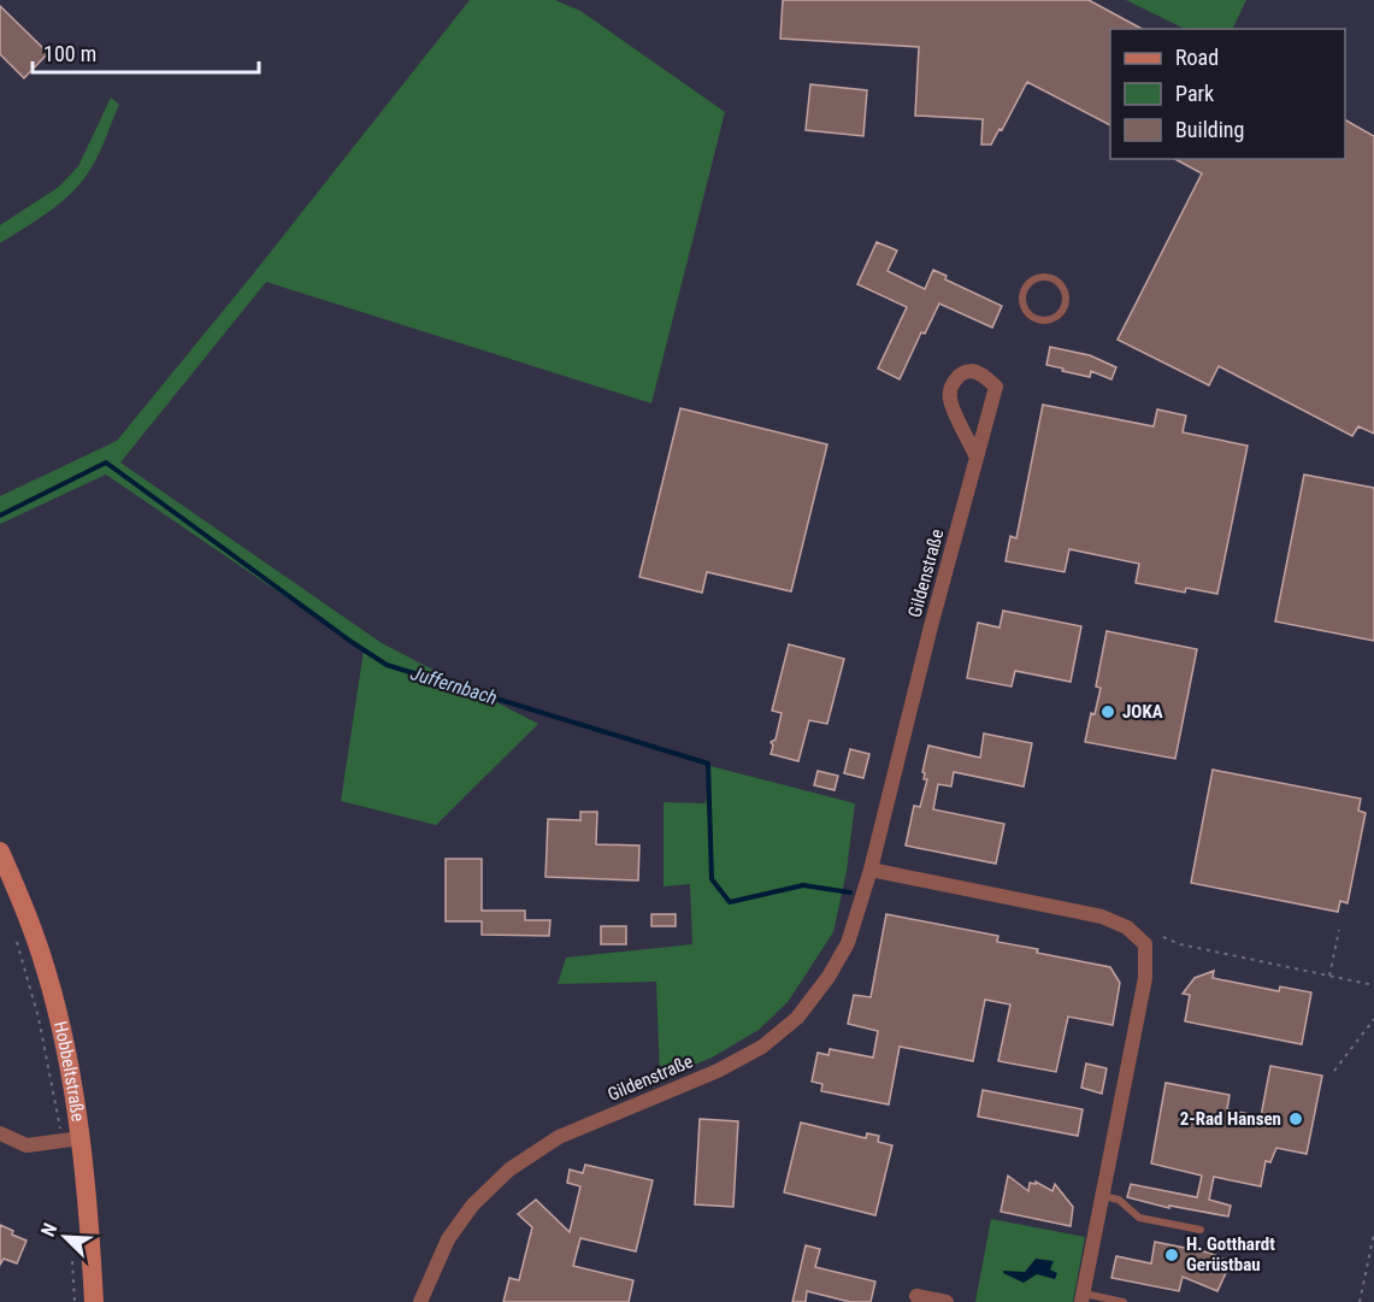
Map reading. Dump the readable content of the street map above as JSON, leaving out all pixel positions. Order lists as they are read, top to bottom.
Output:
{
  "streets": {
    "street": ["Gildenstraße", "Hobbeltstraße"]
  },
  "water": ["Juffernbach"],
  "places": ["JOKA", "2-Rad Hansen", "H. Gotthardt Gerüstbau"],
  "legend": ["Road", "Park", "Building"],
  "scale_bar": "100 m",
  "north": "top left"
}
